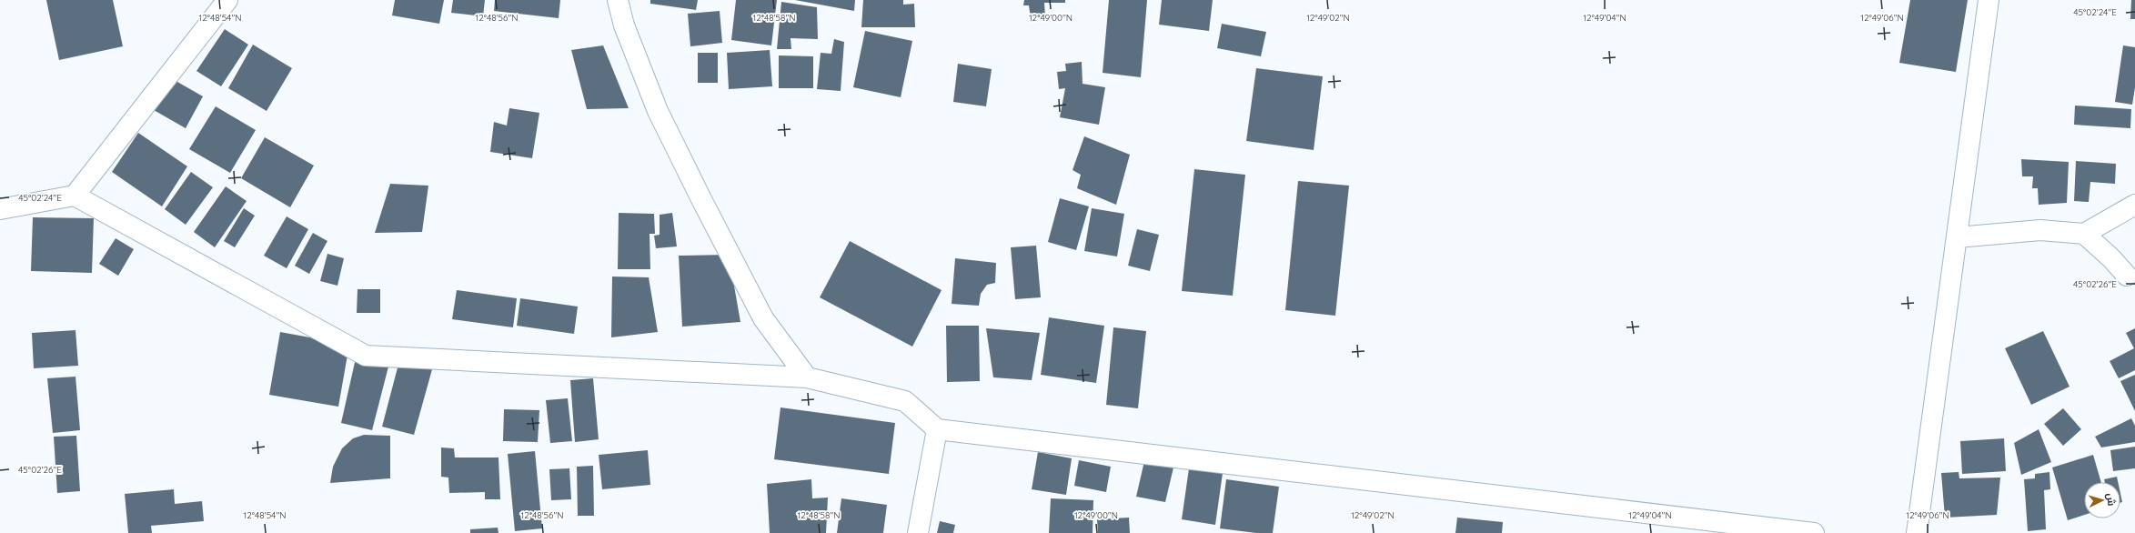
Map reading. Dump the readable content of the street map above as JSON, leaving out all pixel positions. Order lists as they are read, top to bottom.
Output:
{
  "north": "right",
  "coordinates": [
    "45°02'24\"E",
    "12°48'54\"N",
    "12°48'56\"N",
    "12°48'58\"N",
    "12°49'00\"N",
    "12°49'02\"N",
    "12°49'04\"N",
    "12°49'06\"N",
    "45°02'26\"E"
  ]
}
